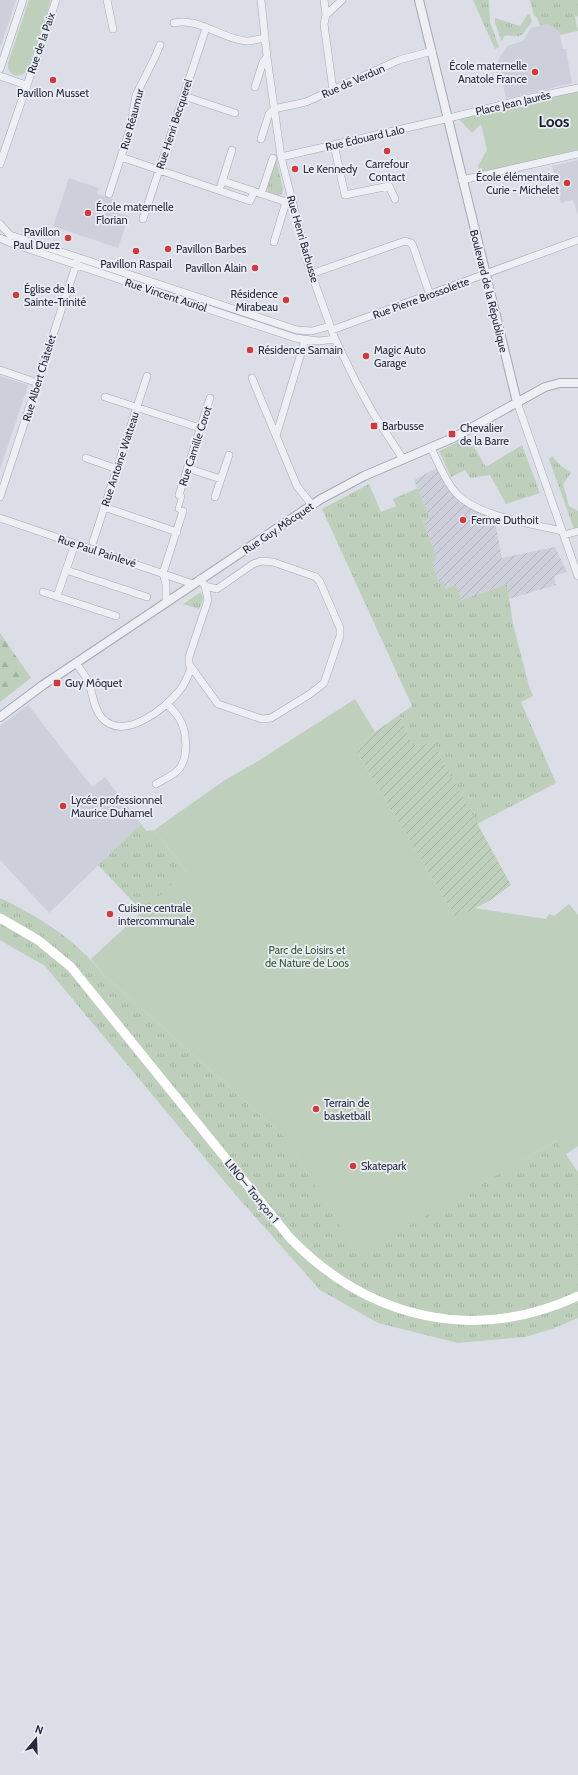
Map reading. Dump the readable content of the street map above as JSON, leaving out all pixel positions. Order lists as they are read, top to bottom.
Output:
{
  "streets": {
    "main road": ["LINO— Tronçon 1"],
    "street": [
      "Rue de la Paix",
      "Rue de Verdun",
      "Place Jean Jaurès",
      "Rue Réaumur",
      "Rue Henri Becquerel",
      "Rue Édouard Lalo",
      "Rue Henri Barbusse",
      "Boulevard de la République",
      "Rue Vincent Auriol",
      "Rue Pierre Brossolette",
      "Rue Albert Châtelet",
      "Rue Camille Corot",
      "Rue Antoine Watteau",
      "Rue Guy Môcquet",
      "Rue Paul Painlevé"
    ]
  },
  "crossings": [
    ["Rue de Verdun", "Rue Henri Barbusse"],
    ["Rue de Verdun", "Boulevard de la République"],
    ["Place Jean Jaurès", "Rue Édouard Lalo"],
    ["Place Jean Jaurès", "Boulevard de la République"],
    ["Rue Édouard Lalo", "Rue Henri Barbusse"],
    ["Rue Édouard Lalo", "Boulevard de la République"],
    ["Rue Henri Barbusse", "Rue Vincent Auriol"],
    ["Rue Henri Barbusse", "Rue Pierre Brossolette"],
    ["Rue Henri Barbusse", "Rue Guy Môcquet"],
    ["Boulevard de la République", "Rue Pierre Brossolette"],
    ["Boulevard de la République", "Rue Guy Môcquet"],
    ["Rue Vincent Auriol", "Rue Pierre Brossolette"],
    ["Rue Vincent Auriol", "Rue Albert Châtelet"],
    ["Rue Guy Môcquet", "Rue Paul Painlevé"]
  ],
  "districts": ["Loos"],
  "parks": ["Parc de Loisirs et de Nature de Loos"],
  "places": {
    "other": [
      "École maternelle Anatole France",
      "Pavillon Musset",
      "Carrefour Contact",
      "Le Kennedy",
      "École élémentaire Curie - Michelet",
      "École maternelle Florian",
      "Pavillon Paul Duez",
      "Pavillon Barbes",
      "Pavillon Raspail",
      "Pavillon Alain",
      "Église de la Sainte-Trinité",
      "Résidence Mirabeau",
      "Résidence Samain",
      "Magic Auto Garage",
      "Ferme Duthoit",
      "Lycée professionnel Maurice Duhamel",
      "Cuisine centrale intercommunale",
      "Terrain de basketball",
      "Skatepark"
    ],
    "transit": ["Barbusse", "Chevalier de la Barre", "Guy Môquet"]
  },
  "north": "top"
}
